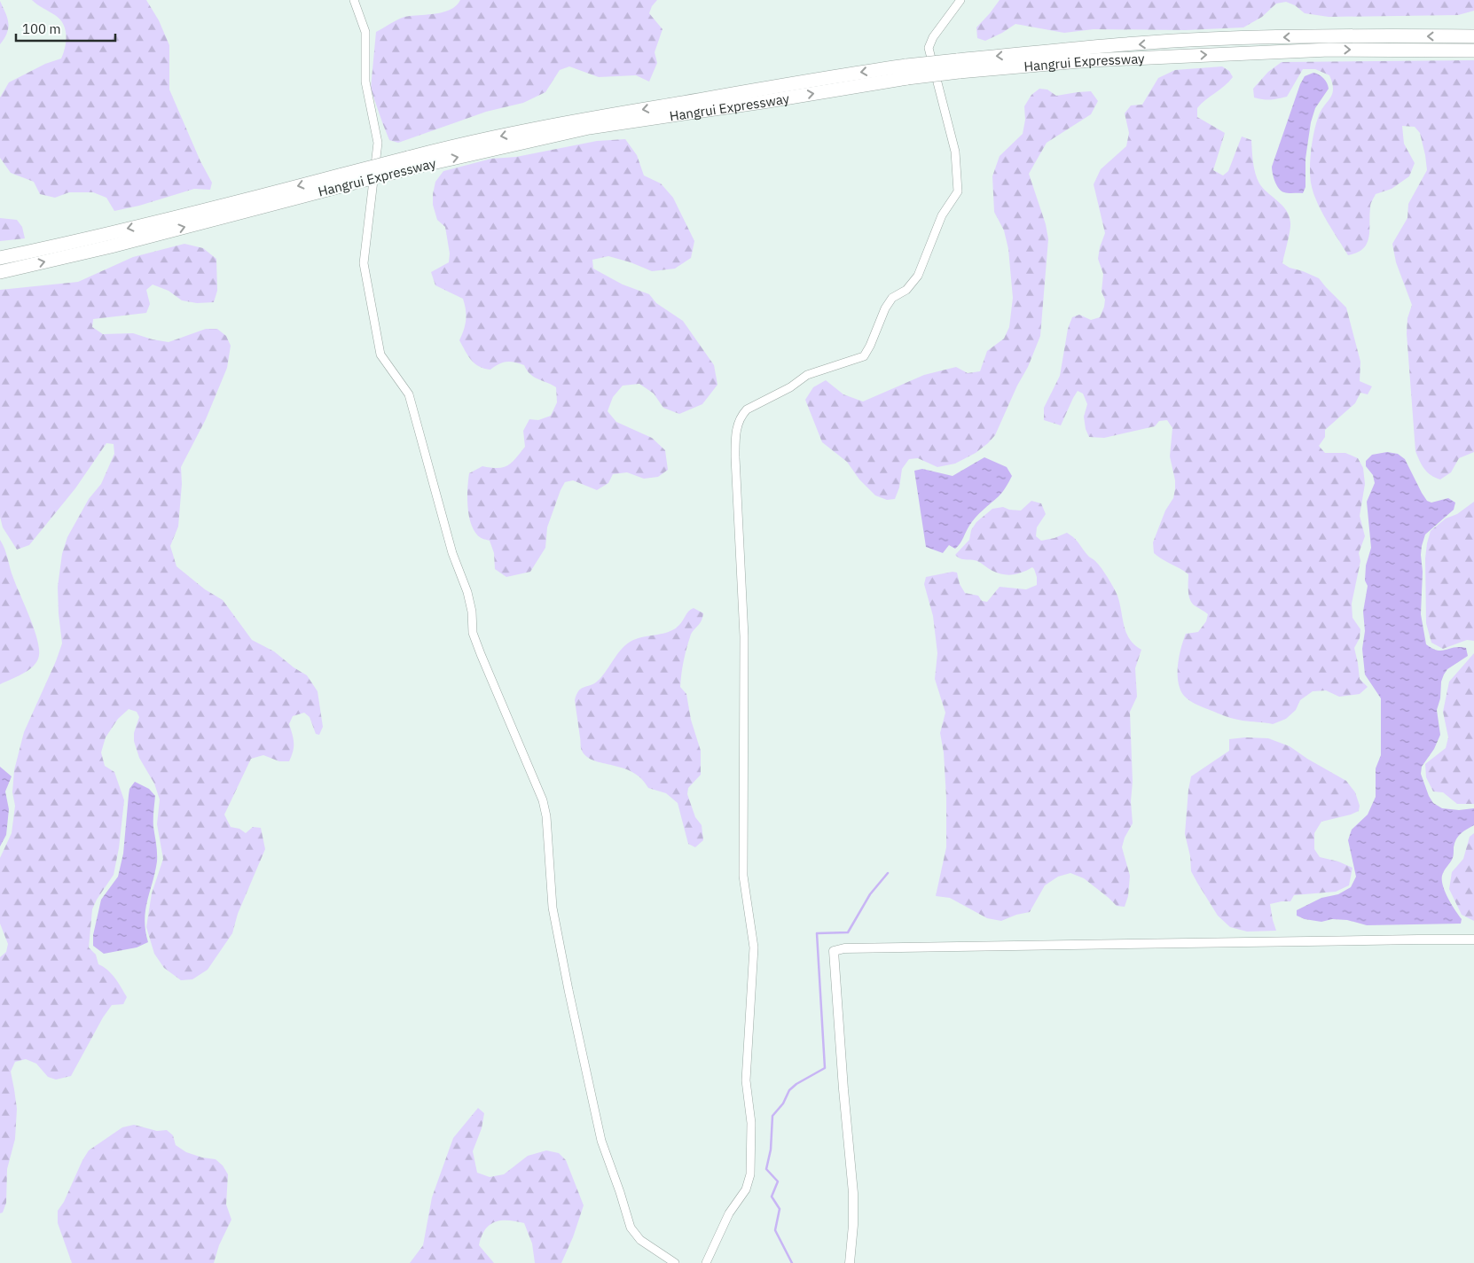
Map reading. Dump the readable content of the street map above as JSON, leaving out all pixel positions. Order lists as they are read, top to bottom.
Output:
{
  "streets": {
    "highway": ["Hangrui Expressway"]
  },
  "scale_bar": "100 m"
}
